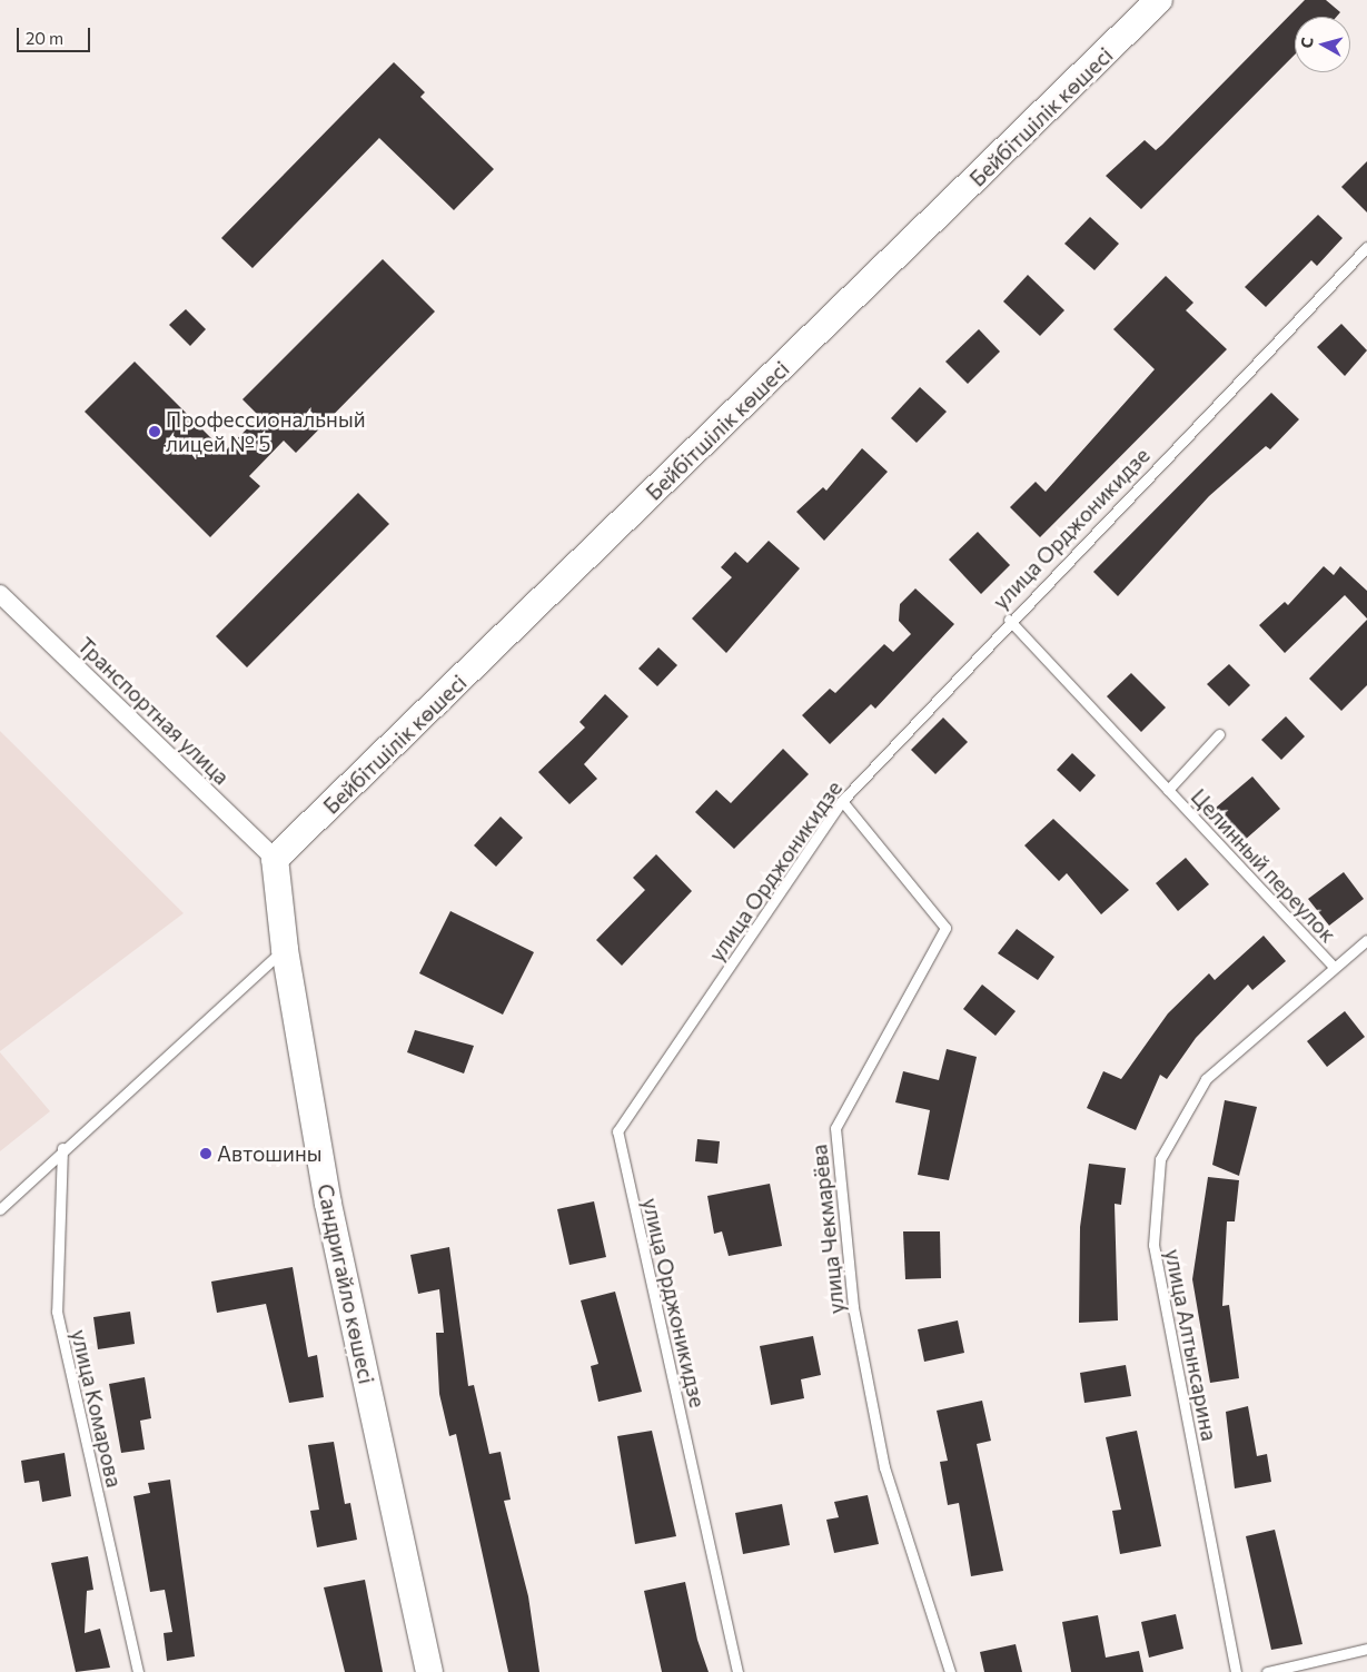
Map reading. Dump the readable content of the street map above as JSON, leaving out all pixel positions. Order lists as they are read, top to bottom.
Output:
{
  "streets": {
    "street": ["Бейбітшілік көшесі", "Транспортная улица", "Сандригайло көшесі"],
    "lane": [
      "улица Орджоникидзе",
      "Целинный переулок",
      "улица Чекмарёва",
      "улица Алтынсарина",
      "улица Комарова"
    ]
  },
  "crossings": [
    ["Бейбітшілік көшесі", "Транспортная улица"],
    ["Бейбітшілік көшесі", "Сандригайло көшесі"],
    ["улица Орджоникидзе", "Целинный переулок"],
    ["улица Орджоникидзе", "улица Чекмарёва"],
    ["Транспортная улица", "Сандригайло көшесі"],
    ["Целинный переулок", "улица Алтынсарина"]
  ],
  "places": ["Профессиональный лицей № 5", "Автошины"],
  "scale_bar": "20 m",
  "north": "left"
}
